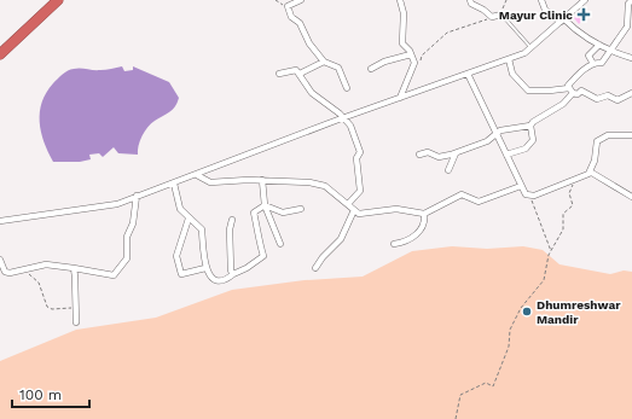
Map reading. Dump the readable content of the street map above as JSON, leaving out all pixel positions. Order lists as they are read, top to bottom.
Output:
{
  "places": {
    "health": ["Mayur Clinic"],
    "other": ["Dhumreshwar Mandir"]
  },
  "scale_bar": "100 m"
}
